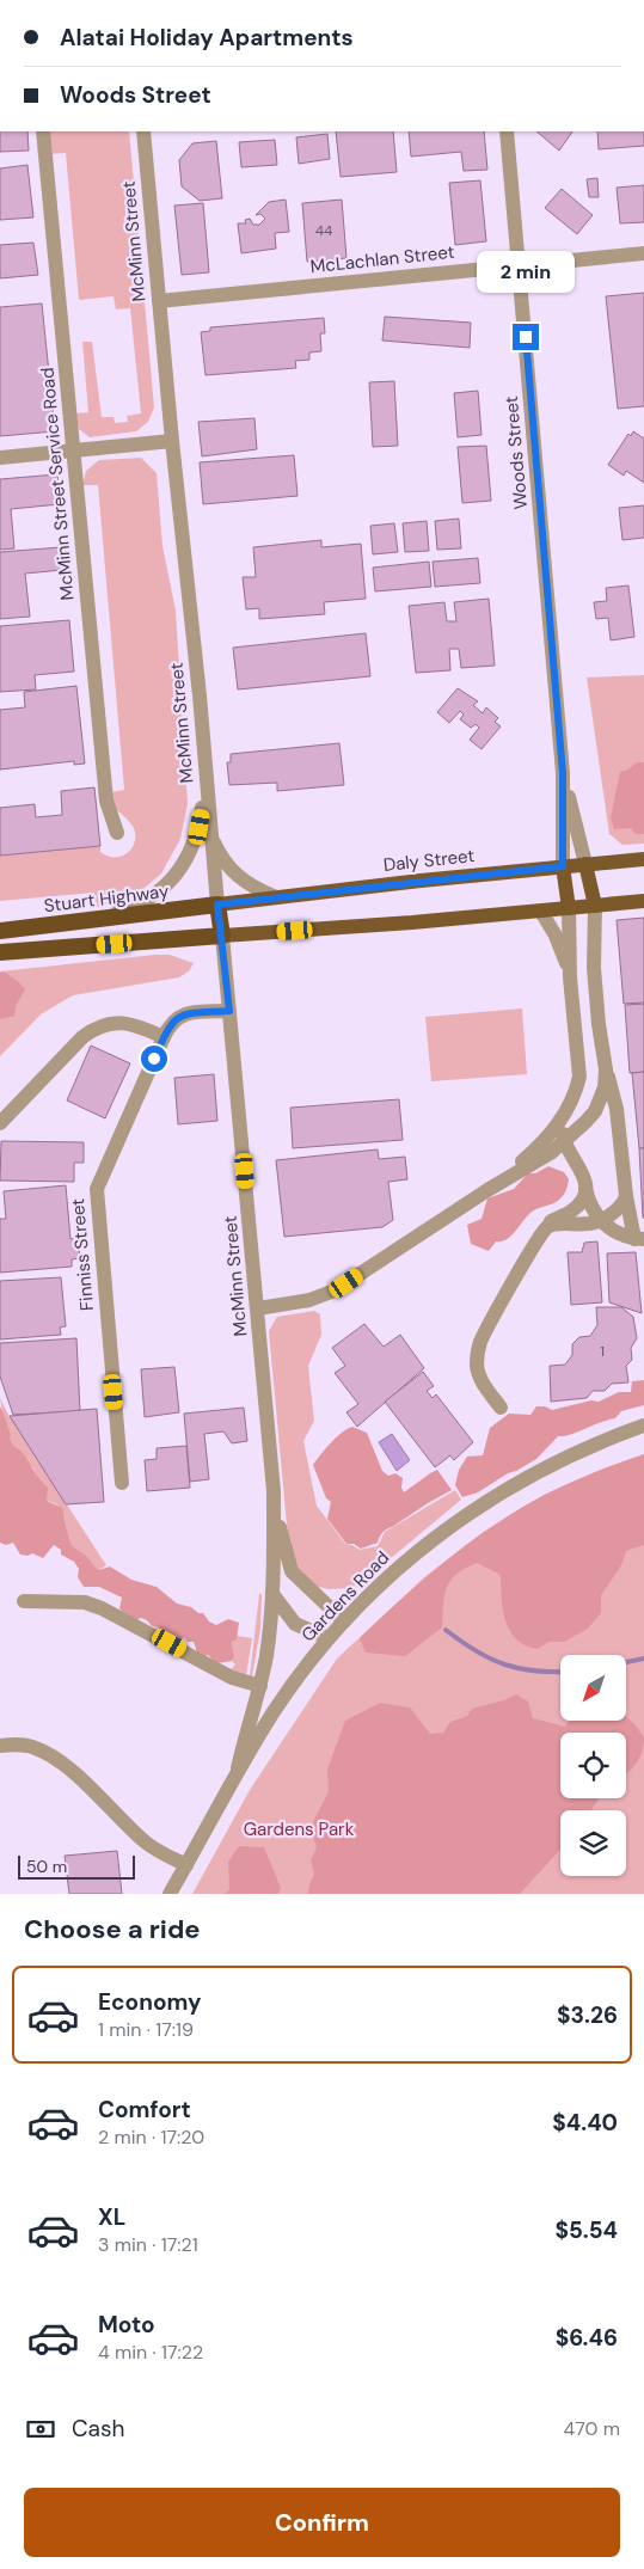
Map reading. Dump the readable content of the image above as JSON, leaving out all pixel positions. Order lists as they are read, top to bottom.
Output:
{
  "streets": {
    "highway": ["McMinn Street", "Stuart Highway"],
    "main road": ["Daly Street"],
    "street": [
      "McLachlan Street",
      "Woods Street",
      "McMinn Street Service Road",
      "Finniss Street",
      "Gardens Road"
    ]
  },
  "crossings": [
    ["McMinn Street", "McLachlan Street"],
    ["McMinn Street", "Daly Street"],
    ["McMinn Street", "Stuart Highway"],
    ["McMinn Street", "Finniss Street"],
    ["McLachlan Street", "Woods Street"],
    ["Woods Street", "Daly Street"],
    ["Daly Street", "Stuart Highway"]
  ],
  "parks": ["Gardens Park"],
  "house_numbers": ["44", "1"],
  "scale_bar": "50 m",
  "north": "bottom left",
  "page": {
    "banner": ["Alatai Holiday Apartments", "Woods Street"],
    "bubble": "2 min",
    "scale": "50 m",
    "heading": "Choose a ride",
    "list": [
      {
        "name": "Economy",
        "note": "1 min · 17:19",
        "value": "$3.26"
      },
      {
        "name": "Comfort",
        "note": "2 min · 17:20",
        "value": "$4.40"
      },
      {
        "name": "XL",
        "note": "3 min · 17:21",
        "value": "$5.54"
      },
      {
        "name": "Moto",
        "note": "4 min · 17:22",
        "value": "$6.46"
      }
    ],
    "pay": ["Cash", "470 m"],
    "buttons": "Confirm"
  }
}
